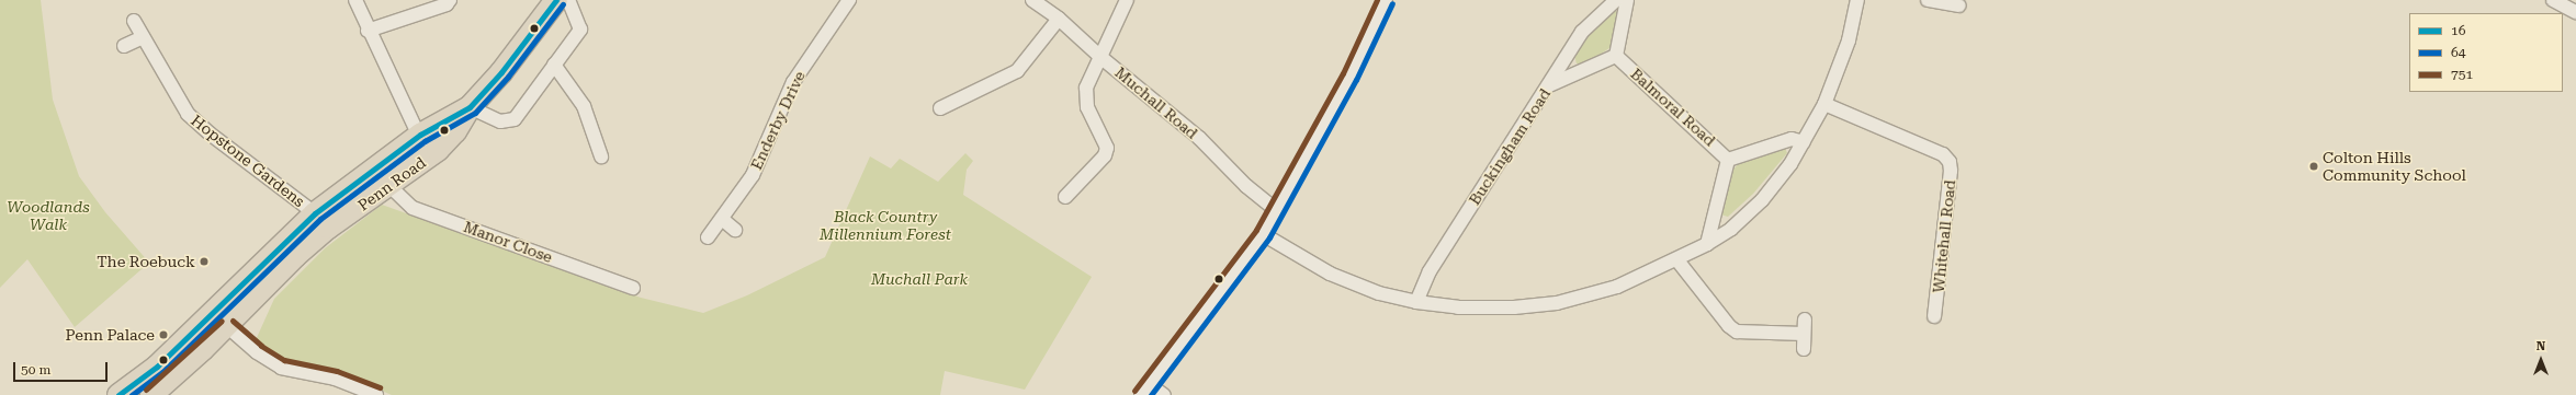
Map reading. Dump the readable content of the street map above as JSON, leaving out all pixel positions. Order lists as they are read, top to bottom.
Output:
{
  "streets": {
    "highway": ["Penn Road"],
    "street": [
      "Muchall Road",
      "Balmoral Road",
      "Enderby Drive",
      "Buckingham Road",
      "Hopstone Gardens",
      "Whitehall Road",
      "Manor Close"
    ]
  },
  "crossings": [
    ["Hopstone Gardens", "Penn Road"],
    ["Penn Road", "Manor Close"]
  ],
  "parks": ["Woodlands Walk", "Black Country Millennium Forest", "Muchall Park"],
  "places": ["Colton Hills Community School", "The Roebuck", "Penn Palace"],
  "lines": ["transit line 16", "transit line 751", "transit line 64"],
  "legend": ["16", "64", "751"],
  "scale_bar": "50 m",
  "north": "top"
}
